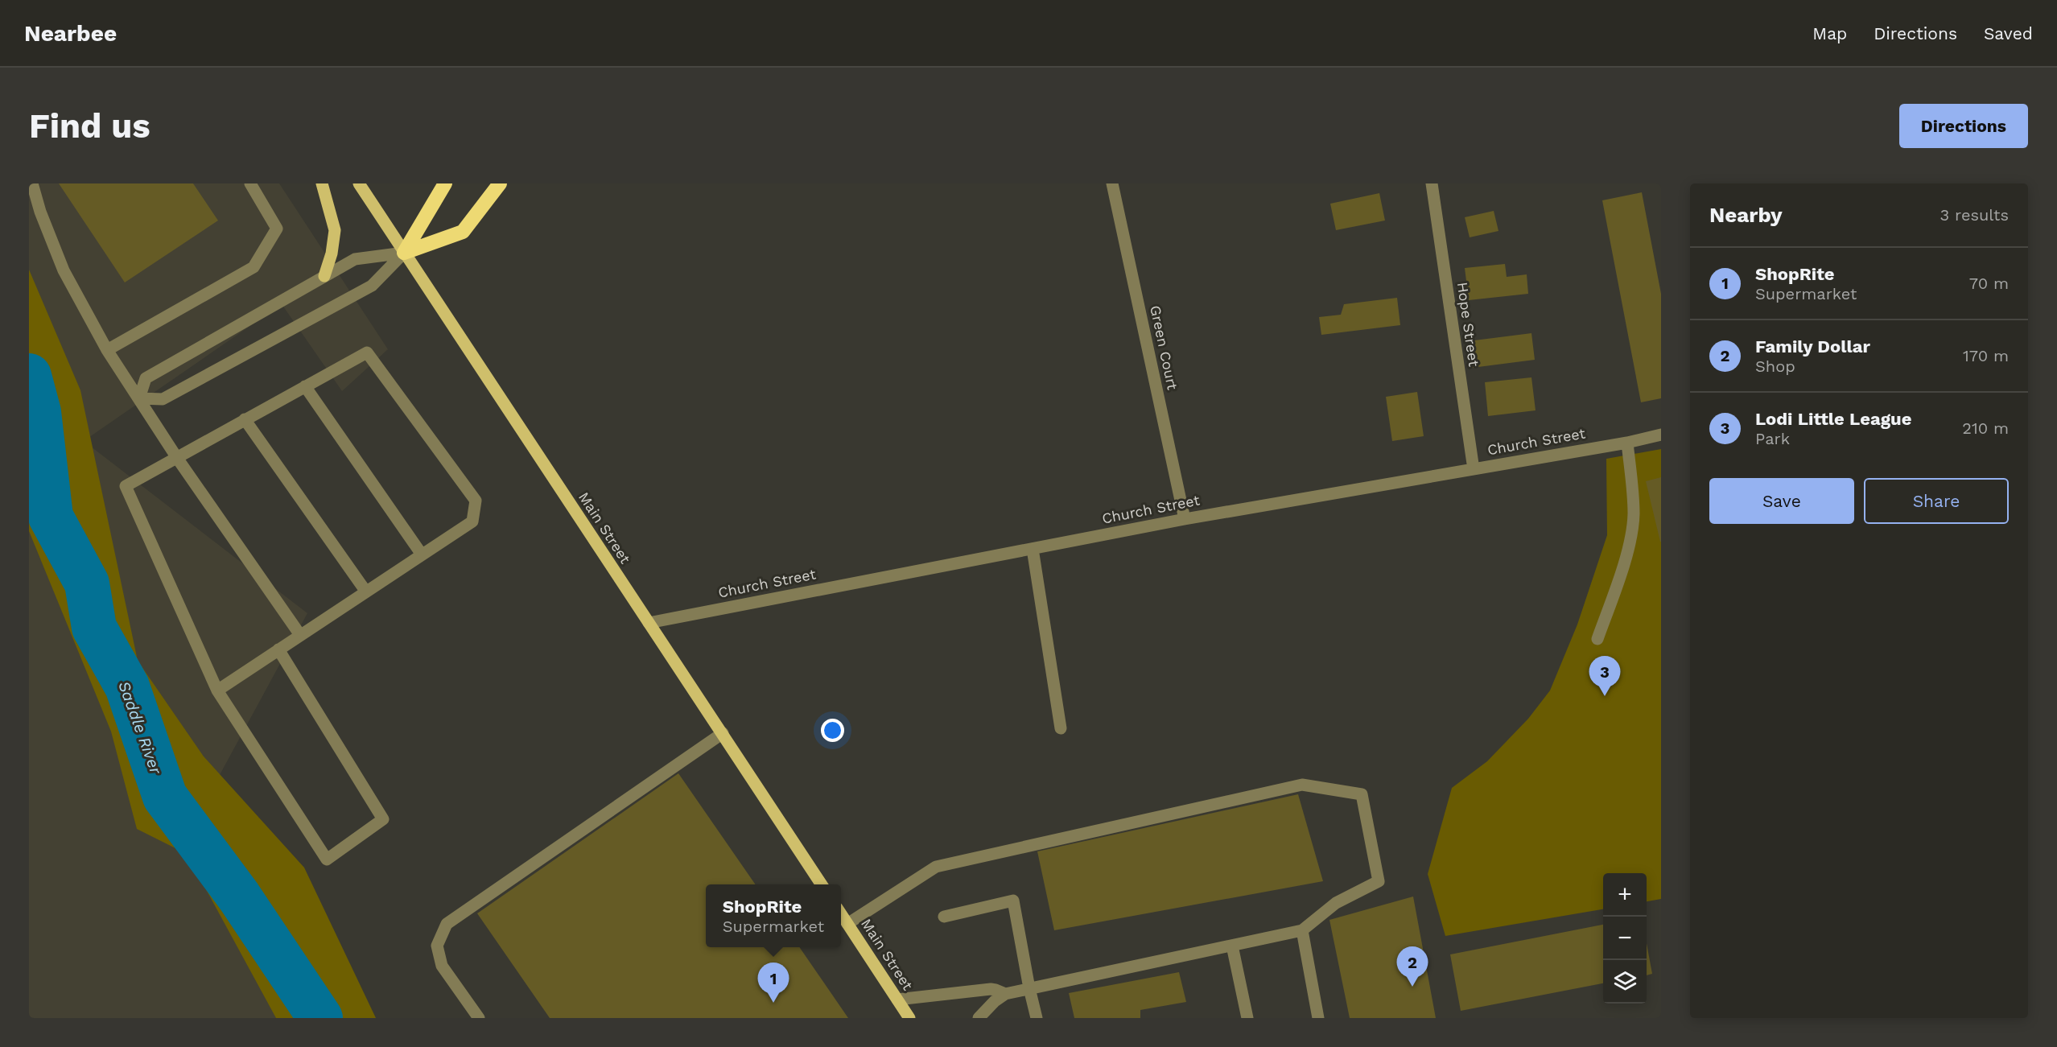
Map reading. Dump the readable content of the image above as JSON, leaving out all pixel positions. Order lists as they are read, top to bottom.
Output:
{
  "streets": {
    "main road": ["Main Street"],
    "street": ["Hope Street", "Green Court", "Church Street"]
  },
  "crossings": [
    ["Hope Street", "Church Street"],
    ["Green Court", "Church Street"],
    ["Church Street", "Main Street"]
  ],
  "water": ["Saddle River"],
  "page": {
    "header": "Nearbee",
    "nav": ["Map", "Directions", "Saved"],
    "buttons": [
      "Directions",
      ["Save", "Share"]
    ],
    "title": "Find us",
    "heading": ["Nearby", "3 results"],
    "list": [
      {
        "mark": "1",
        "name": "ShopRite",
        "note": "Supermarket",
        "value": "70 m"
      },
      {
        "mark": "2",
        "name": "Family Dollar",
        "note": "Shop",
        "value": "170 m"
      },
      {
        "mark": "3",
        "name": "Lodi Little League",
        "note": "Park",
        "value": "210 m"
      }
    ],
    "pins": ["3", "2", "1"],
    "map_buttons": ["+", "−"],
    "popup": ["ShopRite", "Supermarket"]
  }
}
